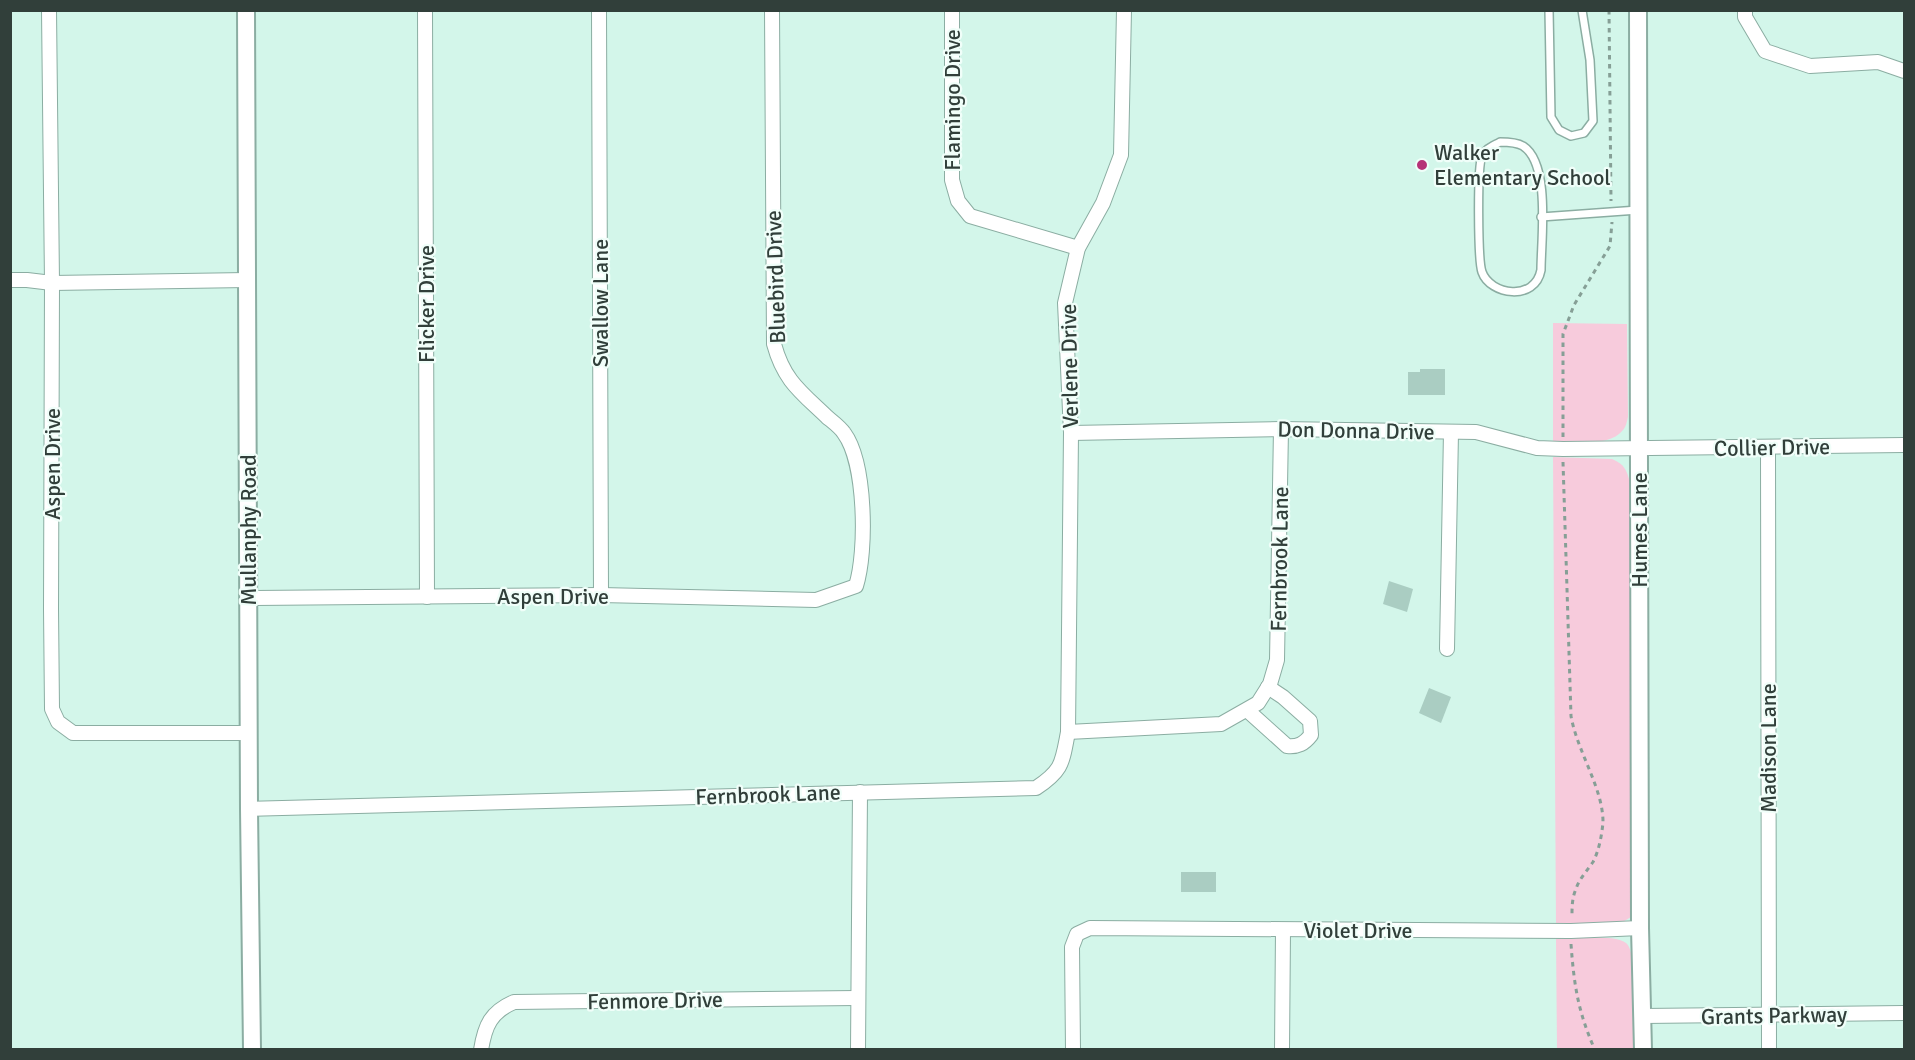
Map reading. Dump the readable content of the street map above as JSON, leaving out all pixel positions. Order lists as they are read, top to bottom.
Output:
{
  "streets": {
    "street": [
      "Flamingo Drive",
      "Bluebird Drive",
      "Swallow Lane",
      "Flicker Drive",
      "Verlene Drive",
      "Don Donna Drive",
      "Collier Drive",
      "Aspen Drive",
      "Mullanphy Road",
      "Humes Lane",
      "Fernbrook Lane",
      "Madison Lane",
      "Violet Drive",
      "Fenmore Drive",
      "Grants Parkway"
    ]
  },
  "crossings": [
    ["Flamingo Drive", "Verlene Drive"],
    ["Bluebird Drive", "Aspen Drive"],
    ["Swallow Lane", "Aspen Drive"],
    ["Flicker Drive", "Aspen Drive"],
    ["Verlene Drive", "Don Donna Drive"],
    ["Verlene Drive", "Fernbrook Lane"],
    ["Don Donna Drive", "Collier Drive"],
    ["Don Donna Drive", "Humes Lane"],
    ["Don Donna Drive", "Fernbrook Lane"],
    ["Collier Drive", "Humes Lane"],
    ["Collier Drive", "Madison Lane"],
    ["Aspen Drive", "Mullanphy Road"],
    ["Mullanphy Road", "Fernbrook Lane"],
    ["Humes Lane", "Violet Drive"],
    ["Humes Lane", "Grants Parkway"],
    ["Madison Lane", "Grants Parkway"]
  ],
  "places": ["Walker Elementary School"]
}
